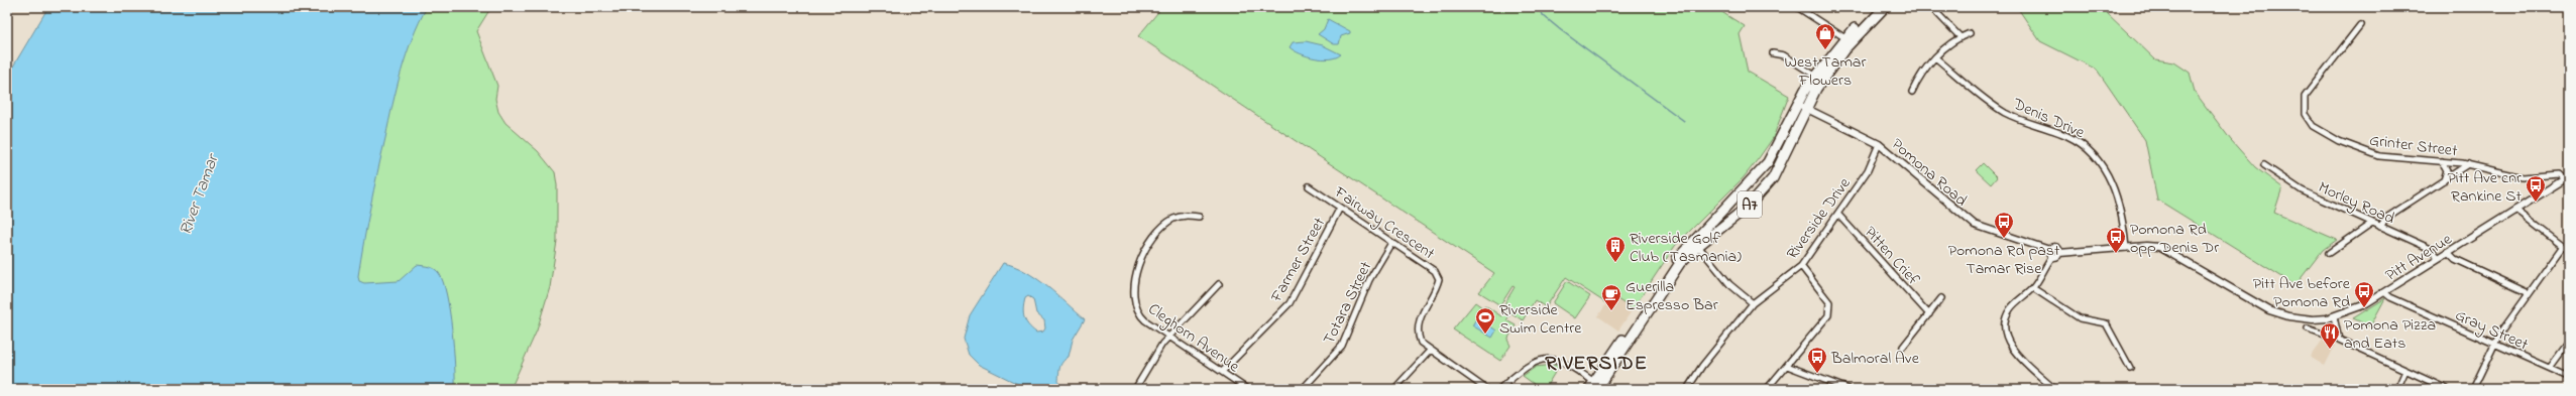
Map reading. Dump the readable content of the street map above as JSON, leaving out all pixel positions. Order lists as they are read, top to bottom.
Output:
{
  "streets": {
    "highway": ["A7"],
    "street": [
      "Denis Drive",
      "Grinter Street",
      "Pomona Road",
      "Morley Road",
      "Riverside Drive",
      "Fairway Crescent",
      "Pitten Crief",
      "Pitt Avenue",
      "Farmer Street",
      "Totara Street",
      "Gray Street",
      "Cleghorn Avenue"
    ]
  },
  "crossings": [
    ["Denis Drive", "Pitt Avenue"],
    ["Grinter Street", "Pitt Avenue"],
    ["Pomona Road", "A7"],
    ["Pomona Road", "Riverside Drive"],
    ["Morley Road", "Pitt Avenue"],
    ["Riverside Drive", "Pitten Crief"],
    ["Fairway Crescent", "Farmer Street"],
    ["Fairway Crescent", "Totara Street"],
    ["Pitt Avenue", "Gray Street"],
    ["Farmer Street", "Cleghorn Avenue"]
  ],
  "districts": ["RIVERSIDE"],
  "water": ["River Tamar"],
  "places": {
    "shop": ["West Tamar Flowers"],
    "bus stop": [
      "Pitt Ave cnr Rankine St",
      "Pomona Rd past Tamar Rise",
      "Pomona Rd opp Denis Dr",
      "Pitt Ave before Pomona Rd",
      "Balmoral Ave"
    ],
    "building": ["Riverside Golf Club (Tasmania)"],
    "cafe": ["Guerilla Espresso Bar"],
    "sports": ["Riverside Swim Centre"],
    "restaurant": ["Pomona Pizza and Eats"]
  }
}
